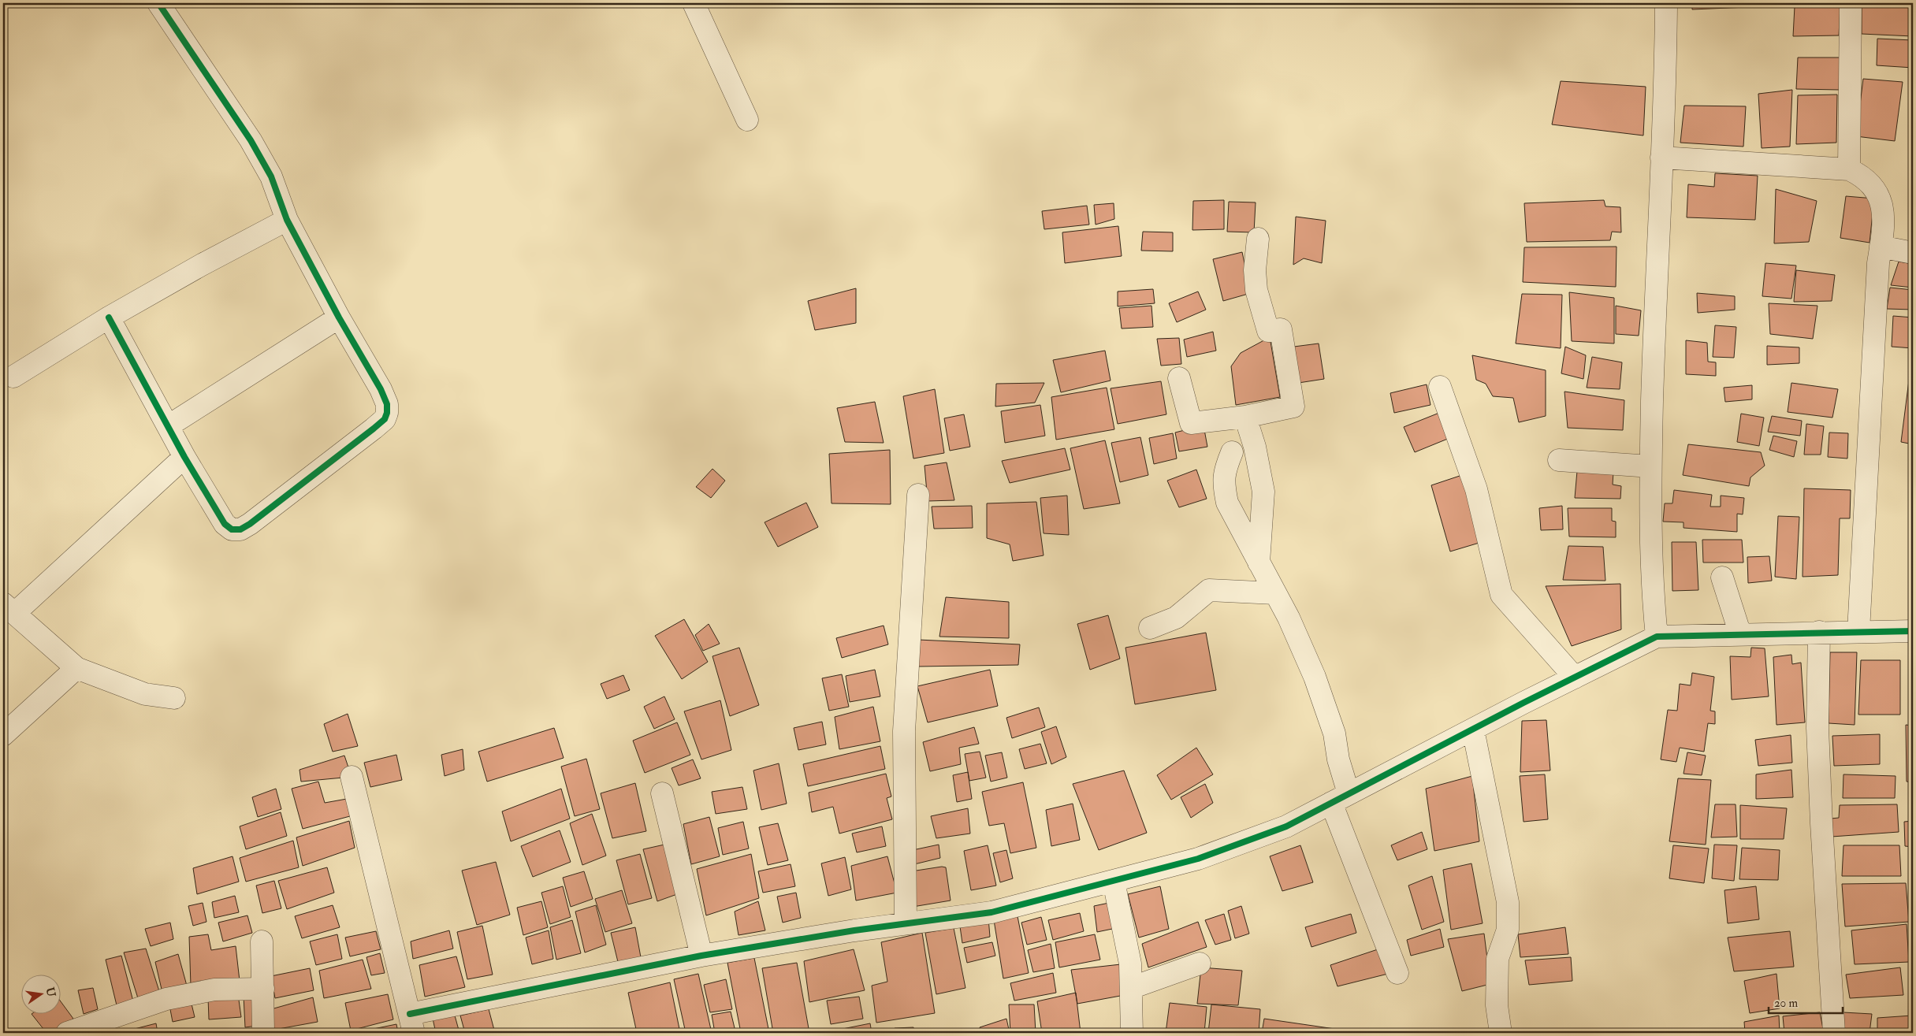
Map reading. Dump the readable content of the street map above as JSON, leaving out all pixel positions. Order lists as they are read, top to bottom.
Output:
{
  "scale_bar": "20 m",
  "north": "right"
}
